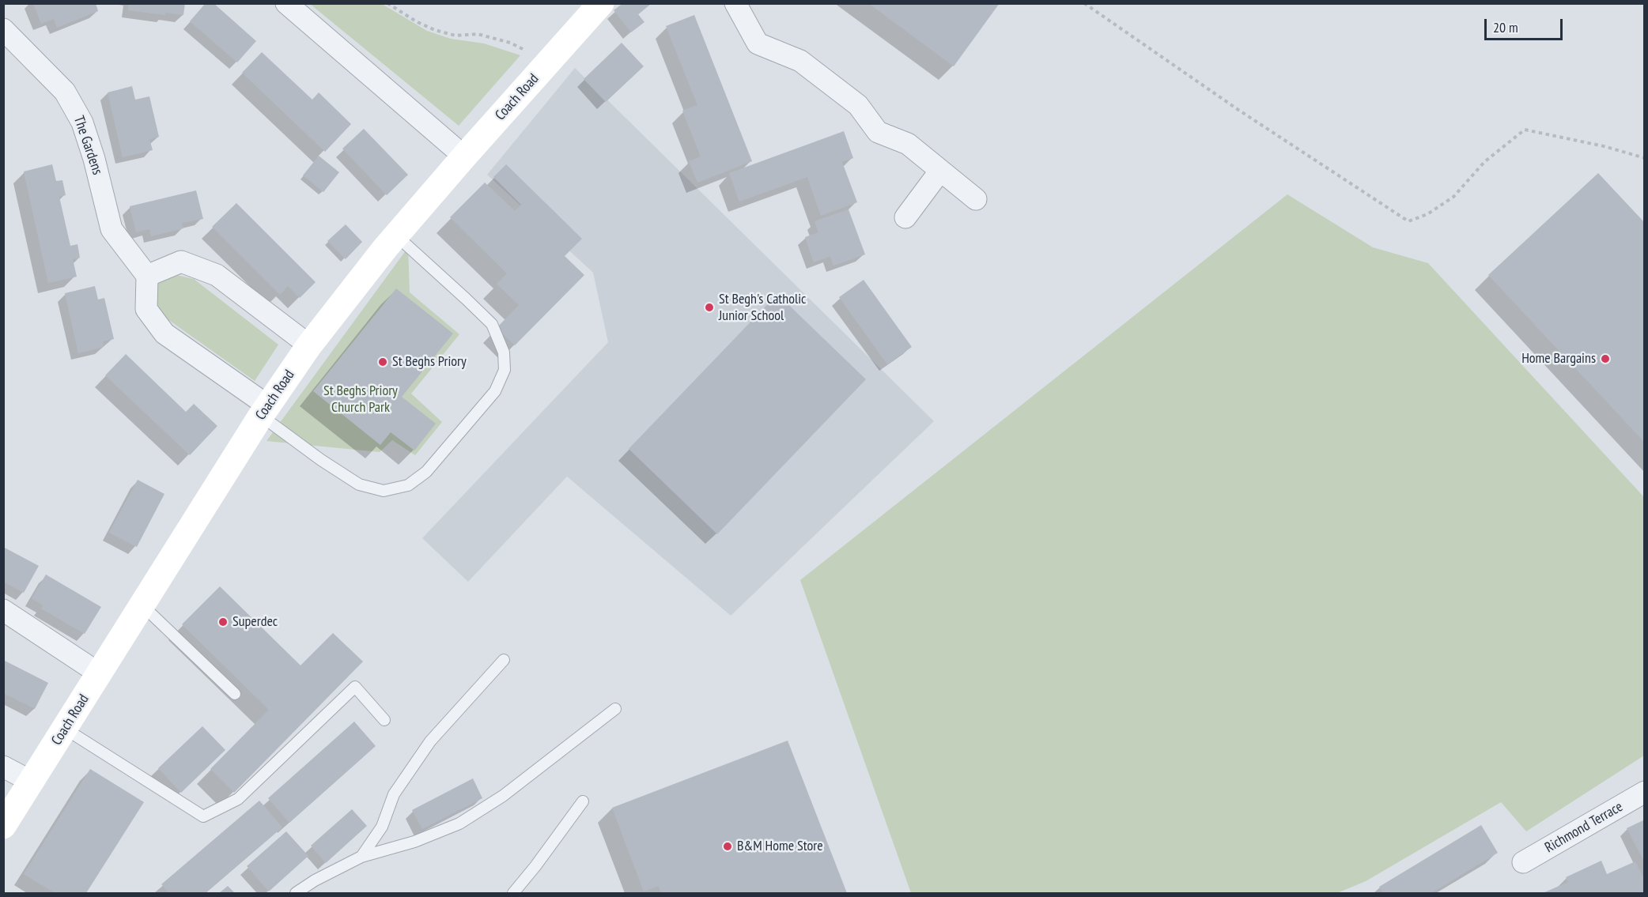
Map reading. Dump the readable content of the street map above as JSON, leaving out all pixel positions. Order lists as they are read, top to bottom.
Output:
{
  "streets": {
    "street": ["Coach Road", "The Gardens", "Richmond Terrace"]
  },
  "parks": ["St Beghs Priory Church Park"],
  "places": [
    "St Begh's Catholic Junior School",
    "Home Bargains",
    "St Beghs Priory",
    "Superdec",
    "B&M Home Store"
  ],
  "scale_bar": "20 m"
}
